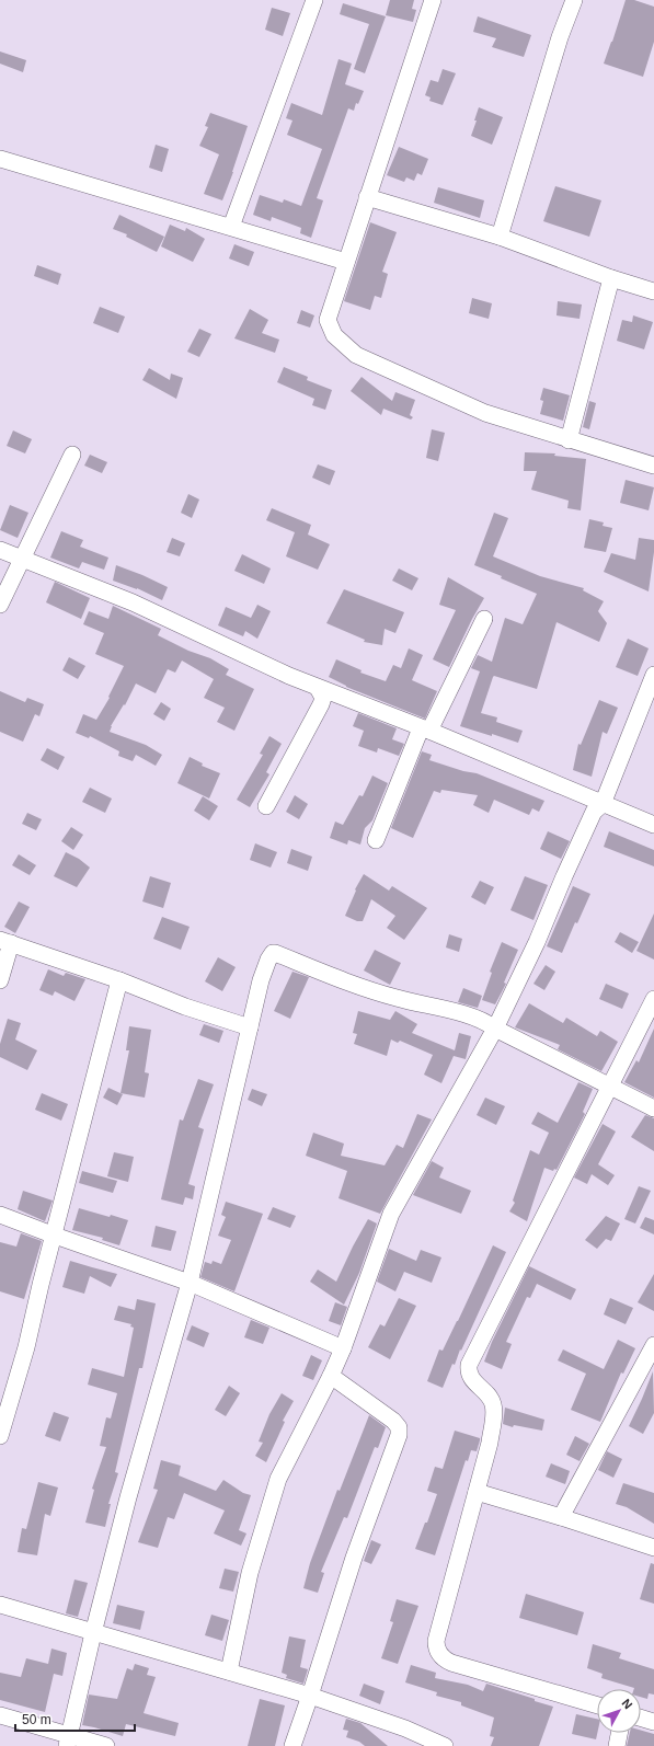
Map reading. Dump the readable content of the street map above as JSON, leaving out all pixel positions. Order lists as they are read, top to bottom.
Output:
{
  "scale_bar": "50 m",
  "north": "top right"
}
